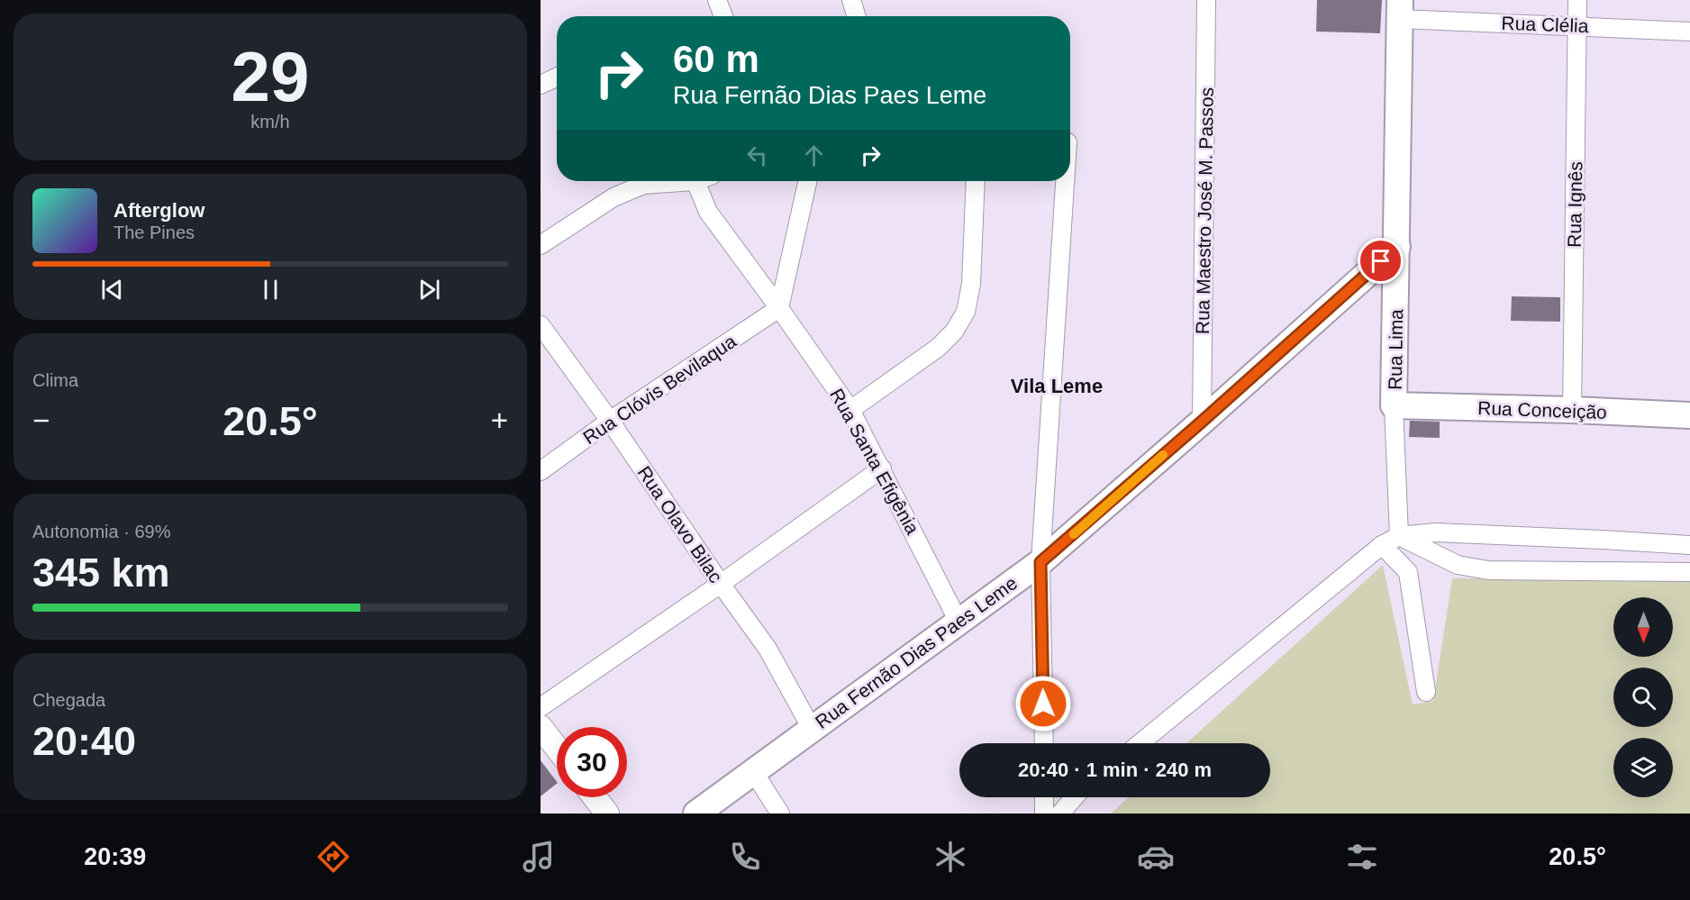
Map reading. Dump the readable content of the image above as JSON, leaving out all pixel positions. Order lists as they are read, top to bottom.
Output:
{
  "streets": {
    "main road": ["Rua Lima", "Rua Conceição", "Rua Fernão Dias Paes Leme"],
    "street": [
      "Rua Clélia",
      "Rua Ignês",
      "Rua Maestro José M. Passos",
      "Rua Clóvis Bevilaqua",
      "Rua Santa Efigênia",
      "Rua Olavo Bilac"
    ]
  },
  "crossings": [
    ["Rua Clélia", "Rua Ignês"],
    ["Rua Clélia", "Rua Lima"],
    ["Rua Ignês", "Rua Conceição"],
    ["Rua Maestro José M. Passos", "Rua Fernão Dias Paes Leme"],
    ["Rua Lima", "Rua Conceição"],
    ["Rua Lima", "Rua Fernão Dias Paes Leme"],
    ["Rua Clóvis Bevilaqua", "Rua Santa Efigênia"],
    ["Rua Clóvis Bevilaqua", "Rua Olavo Bilac"],
    ["Rua Santa Efigênia", "Rua Fernão Dias Paes Leme"],
    ["Rua Olavo Bilac", "Rua Fernão Dias Paes Leme"]
  ],
  "districts": ["Vila Leme"],
  "north": "bottom",
  "page": {
    "tile": [
      ["29", "km/h"],
      "Clima",
      ["Autonomia · 69%", "345 km"],
      ["Chegada", "20:40"]
    ],
    "turn": ["60 m", "Rua Fernão Dias Paes Leme"],
    "song": ["Afterglow", "The Pines"],
    "heat": ["−", "20.5°", "+"],
    "limit": "30",
    "trip": "20:40 · 1 min · 240 m",
    "tabs": ["20:39", "20.5°"]
  }
}
